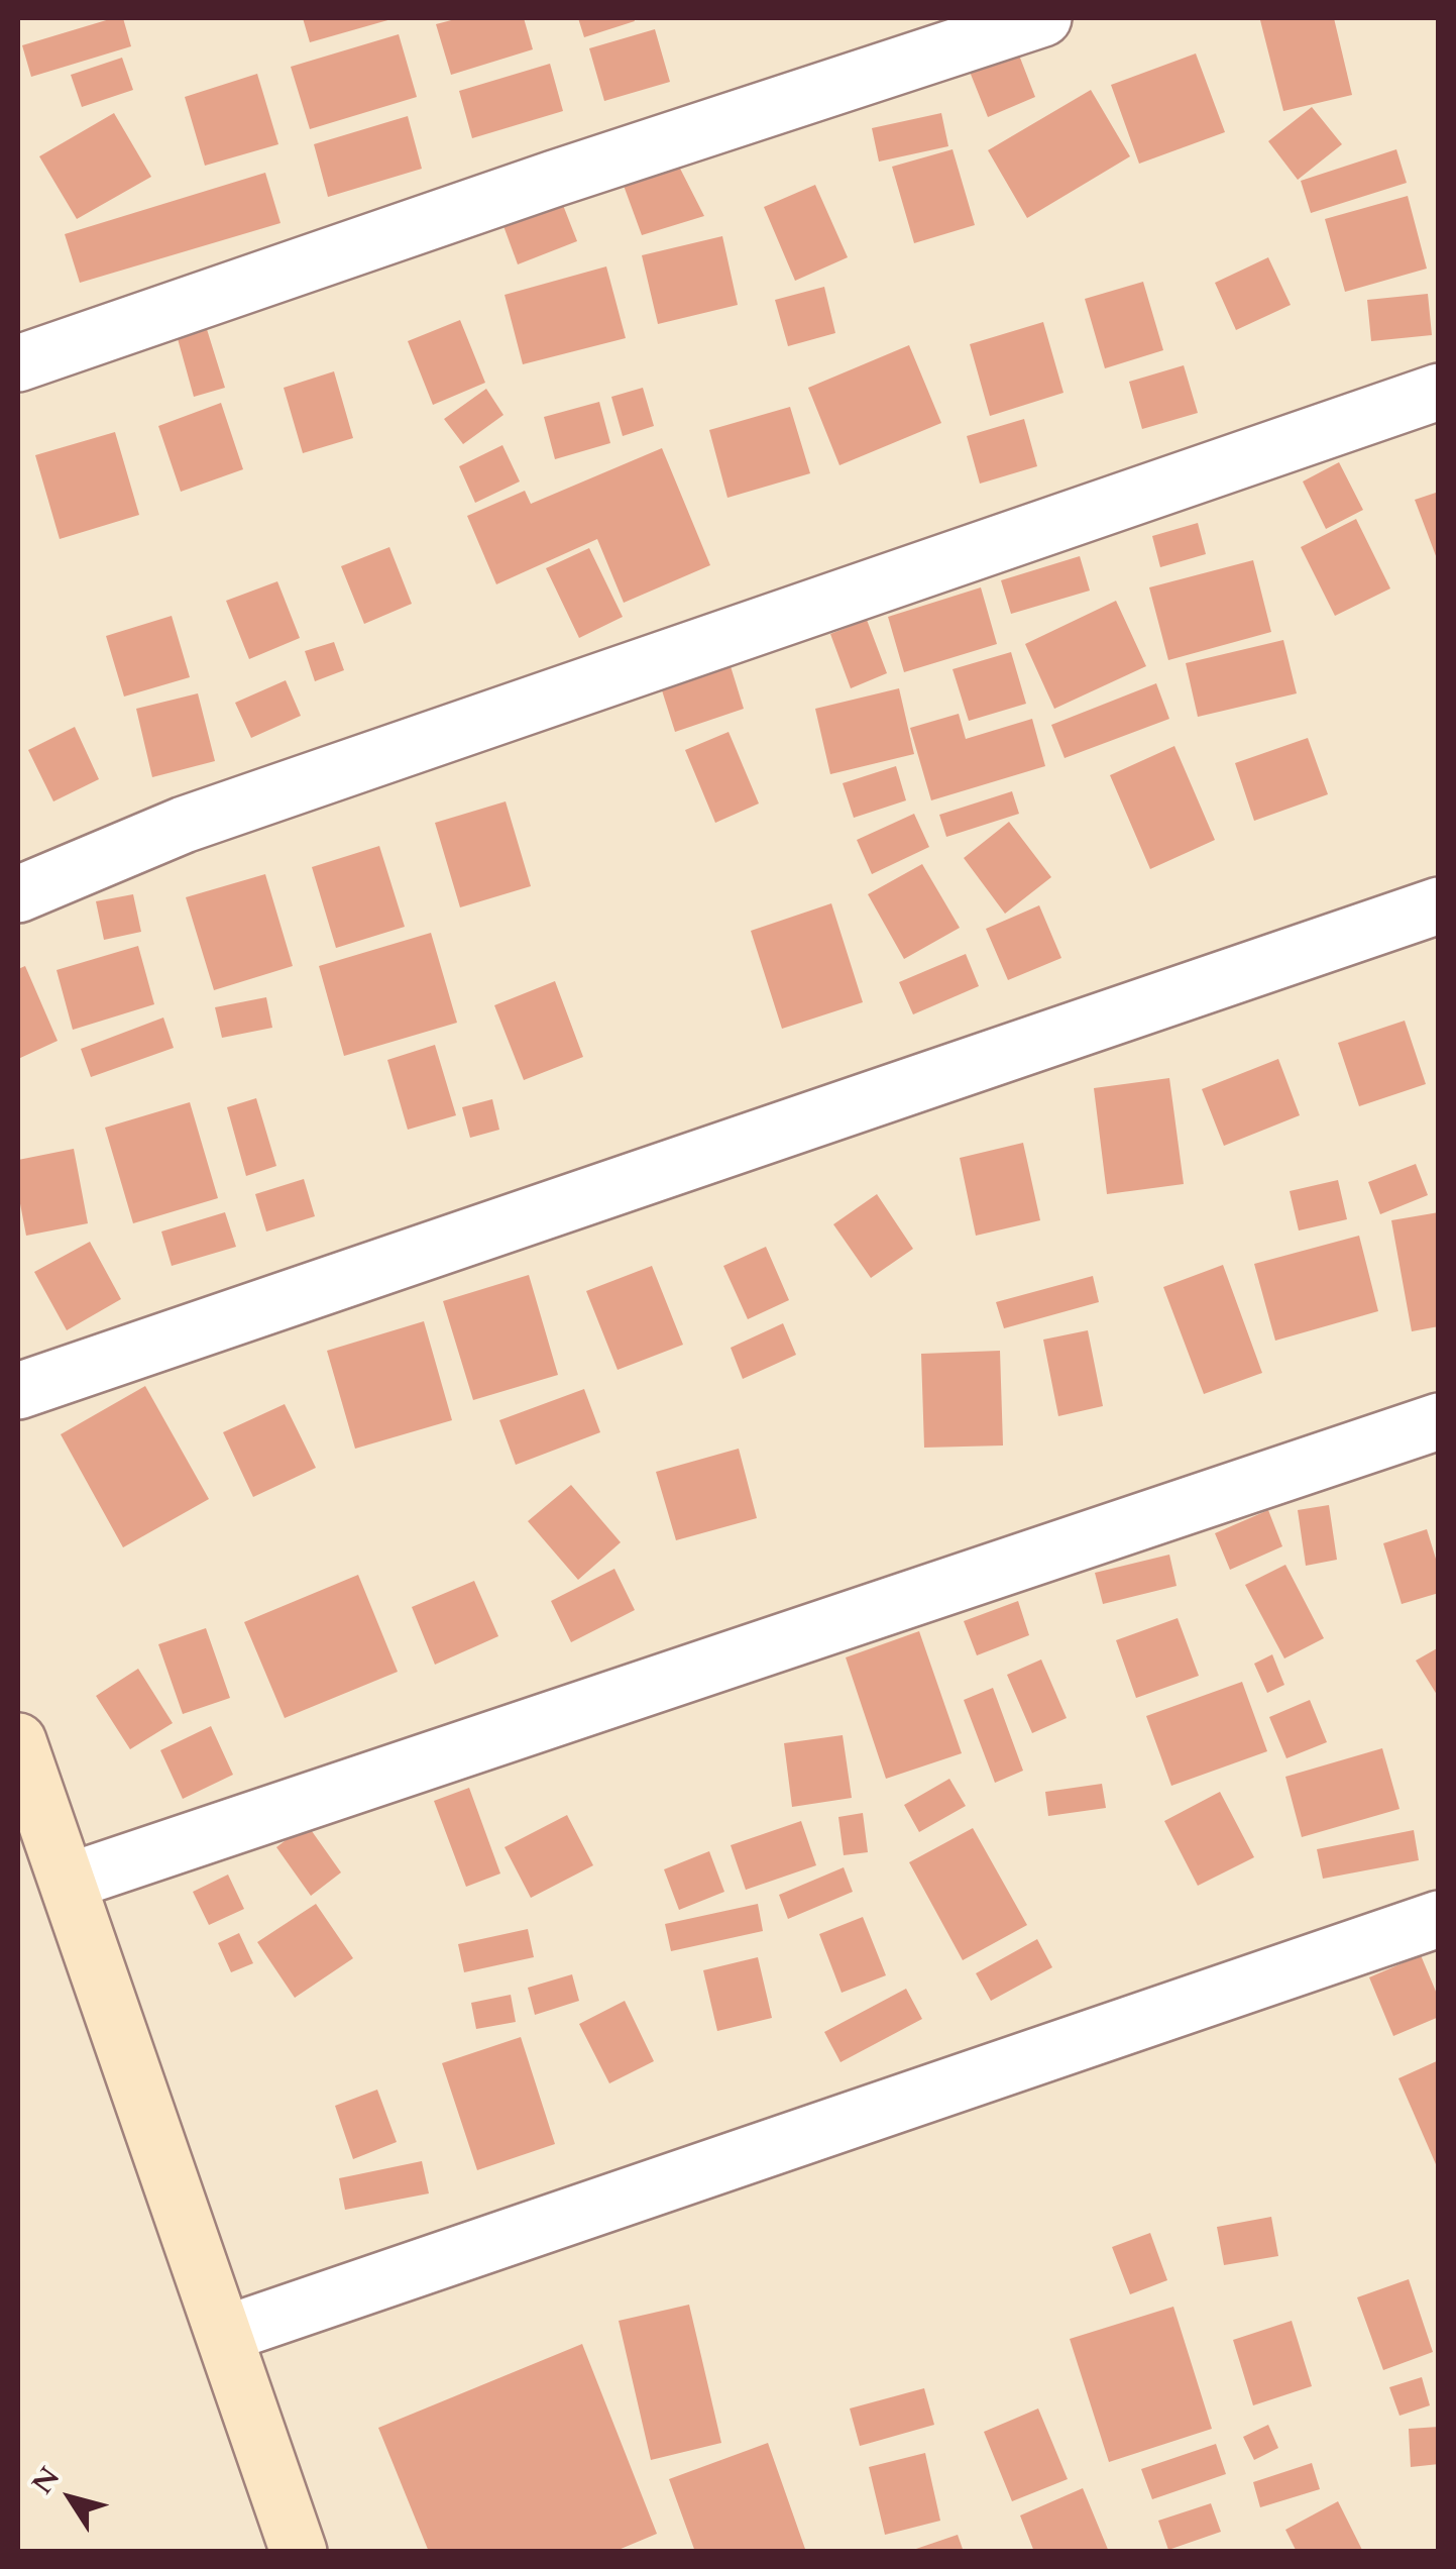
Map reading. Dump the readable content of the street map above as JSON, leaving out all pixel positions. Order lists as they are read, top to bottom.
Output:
{
  "north": "top left"
}
